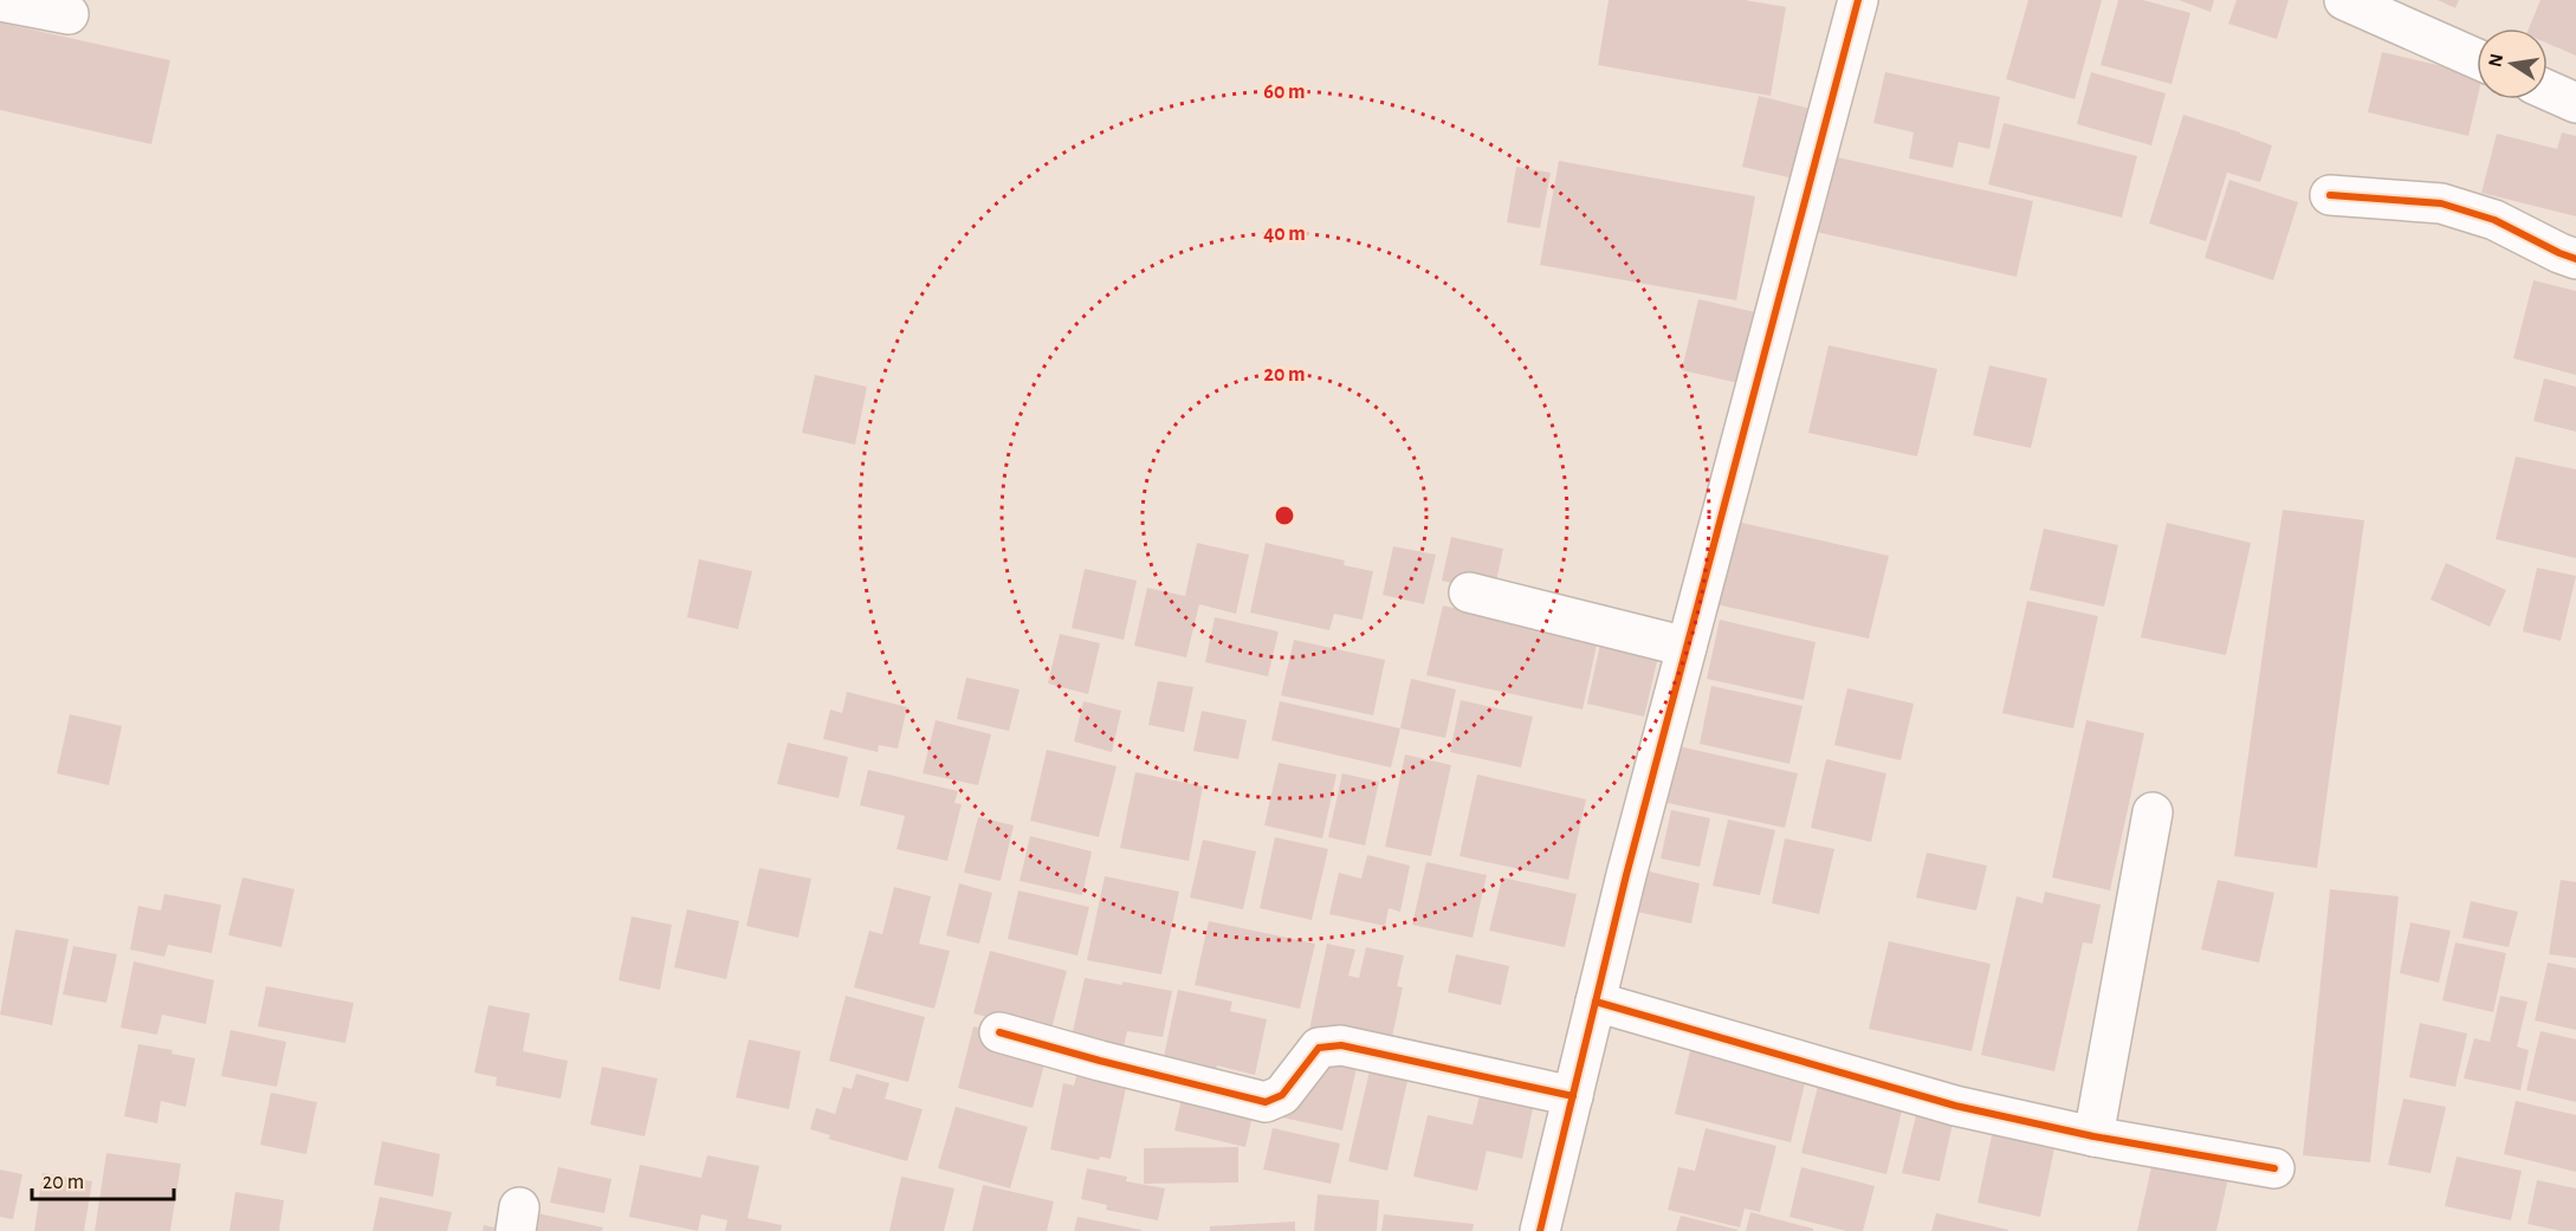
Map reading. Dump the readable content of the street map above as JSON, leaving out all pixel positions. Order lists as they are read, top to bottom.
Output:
{
  "scale_bar": "20 m",
  "north": "left",
  "rings": ["60 m", "40 m", "20 m"]
}
